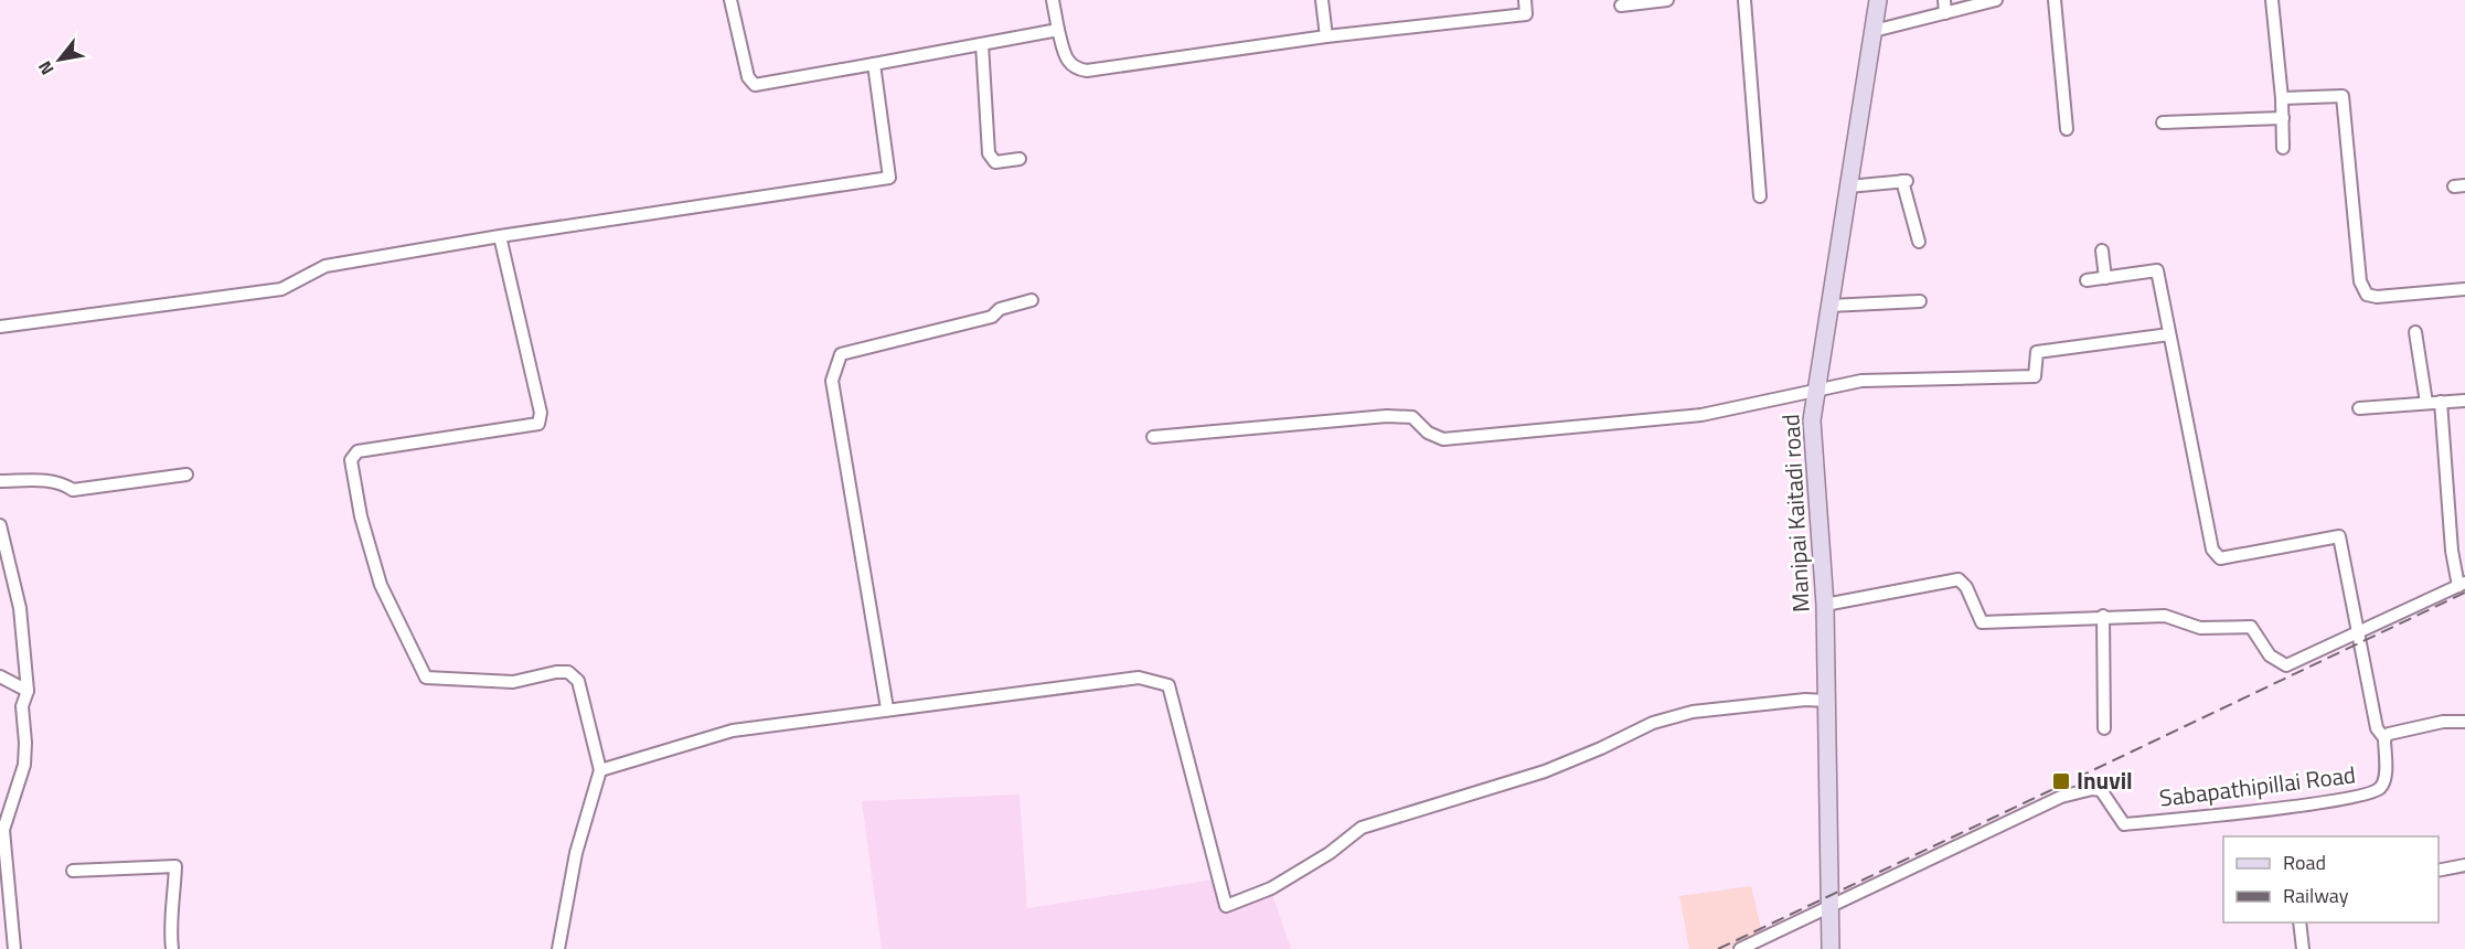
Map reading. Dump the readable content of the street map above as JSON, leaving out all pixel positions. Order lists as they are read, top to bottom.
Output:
{
  "streets": {
    "main road": ["Manipai Kaitadi road"],
    "street": ["Sabapathipillai Road"]
  },
  "crossings": [
    ["Manipai Kaitadi road", "Sabapathipillai Road"]
  ],
  "places": {
    "transit": ["Inuvil"]
  },
  "legend": ["Road", "Railway"],
  "north": "bottom left"
}
